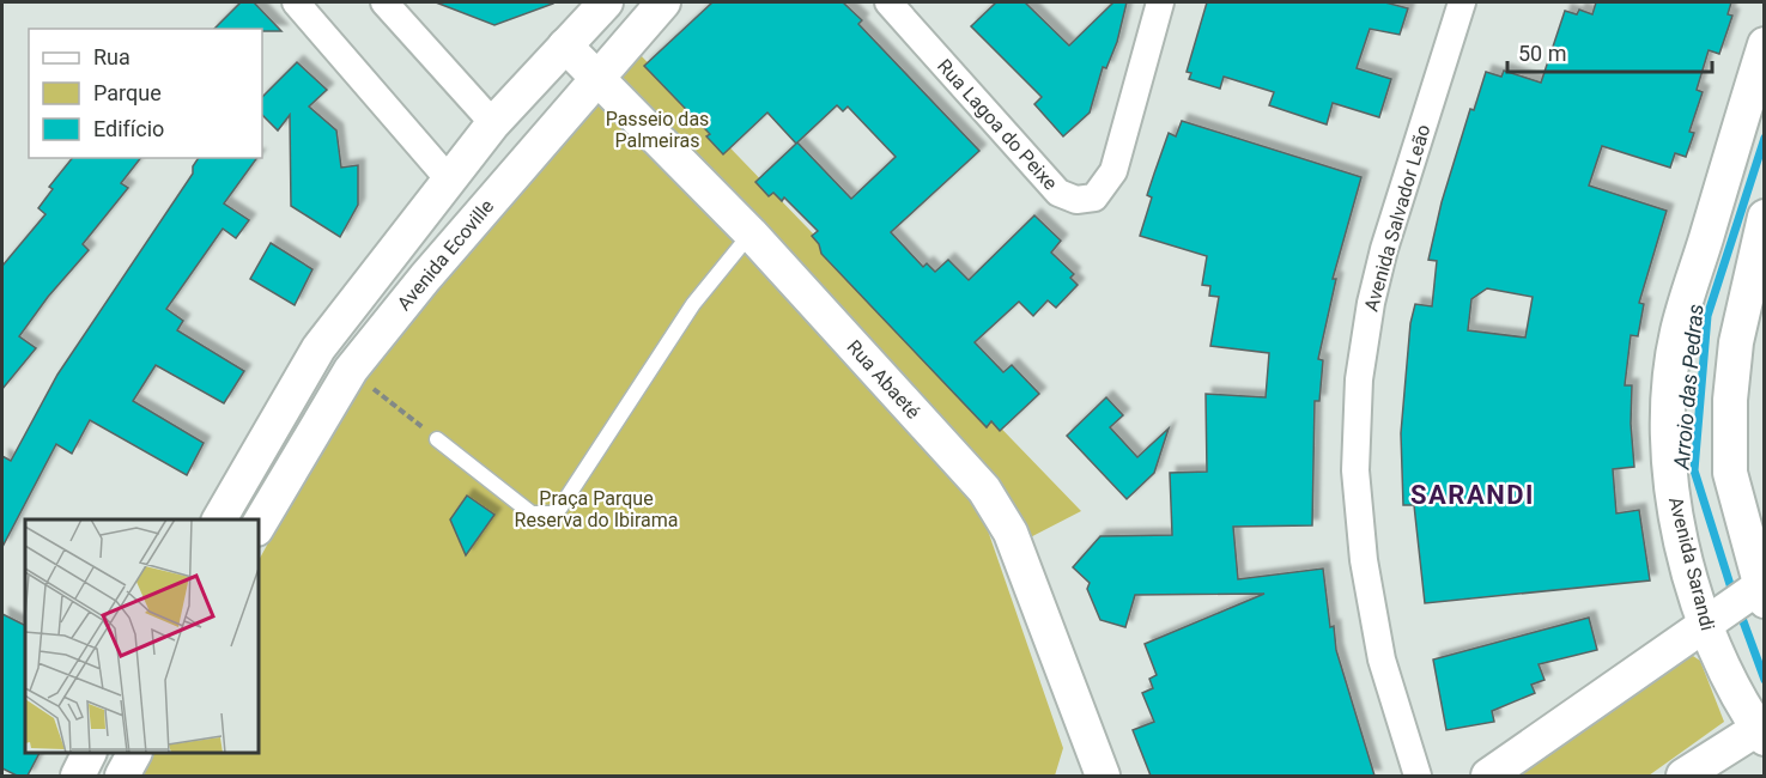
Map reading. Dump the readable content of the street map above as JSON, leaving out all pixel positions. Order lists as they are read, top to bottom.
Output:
{
  "streets": {
    "street": [
      "Rua Lagoa do Peixe",
      "Avenida Salvador Leão",
      "Avenida Ecoville",
      "Rua Abaeté",
      "Avenida Sarandi"
    ]
  },
  "crossings": [
    ["Avenida Ecoville", "Rua Abaeté"]
  ],
  "districts": ["SARANDI"],
  "water": ["Arroio das Pedras"],
  "parks": ["Passeio das Palmeiras", "Praça Parque Reserva do Ibirama"],
  "legend": ["Rua", "Parque", "Edifício"],
  "scale_bar": "50 m"
}
